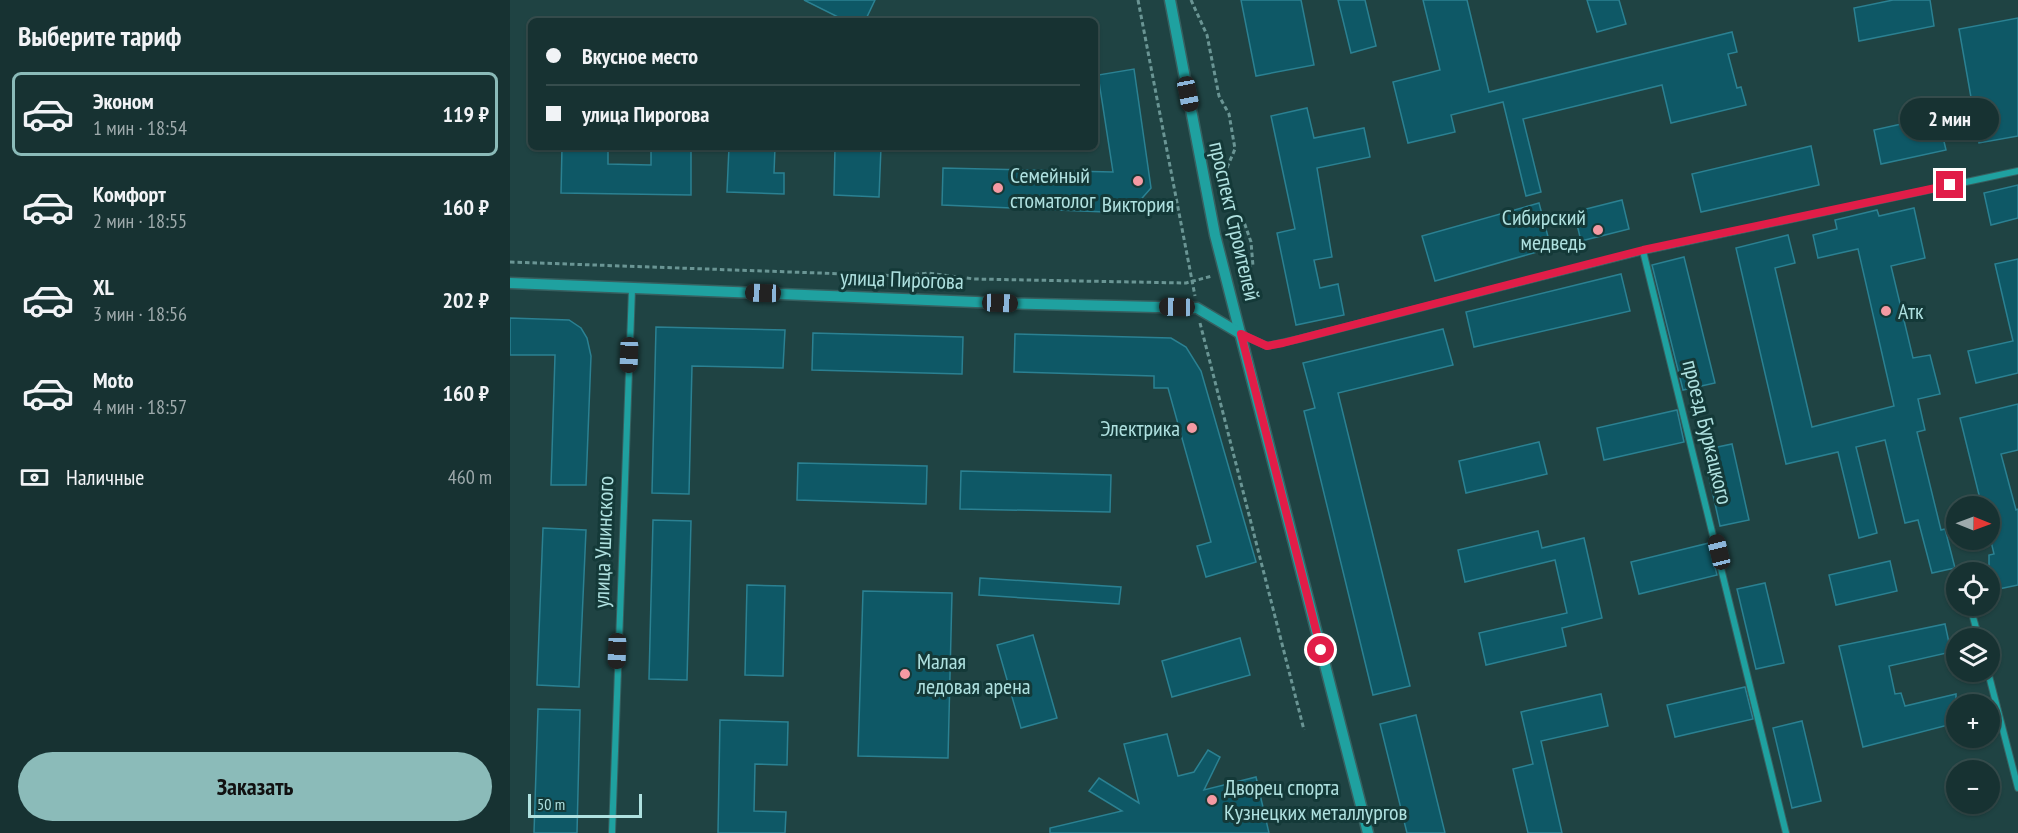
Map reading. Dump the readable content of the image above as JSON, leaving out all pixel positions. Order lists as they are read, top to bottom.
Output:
{
  "streets": {
    "street": [
      "проспект Строителей",
      "улица Пирогова",
      "проезд Буркацкого",
      "улица Ушинского"
    ]
  },
  "crossings": [
    ["проспект Строителей", "улица Пирогова"],
    ["улица Пирогова", "проезд Буркацкого"],
    ["улица Пирогова", "улица Ушинского"]
  ],
  "places": [
    "Виктория",
    "Семейный стоматолог",
    "Сибирский медведь",
    "Атк",
    "Электрика",
    "Малая ледовая арена",
    "Дворец спорта Кузнецких металлургов"
  ],
  "scale_bar": "50 m",
  "north": "right",
  "page": {
    "heading": "Выберите тариф",
    "banner": ["Вкусное место", "улица Пирогова"],
    "list": [
      {
        "name": "Эконом",
        "note": "1 мин · 18:54",
        "value": "119 ₽"
      },
      {
        "name": "Комфорт",
        "note": "2 мин · 18:55",
        "value": "160 ₽"
      },
      {
        "name": "XL",
        "note": "3 мин · 18:56",
        "value": "202 ₽"
      },
      {
        "name": "Moto",
        "note": "4 мин · 18:57",
        "value": "160 ₽"
      }
    ],
    "bubble": "2 мин",
    "pay": ["Наличные", "460 m"],
    "map_buttons": ["+", "−"],
    "buttons": "Заказать",
    "scale": "50 m"
  }
}
